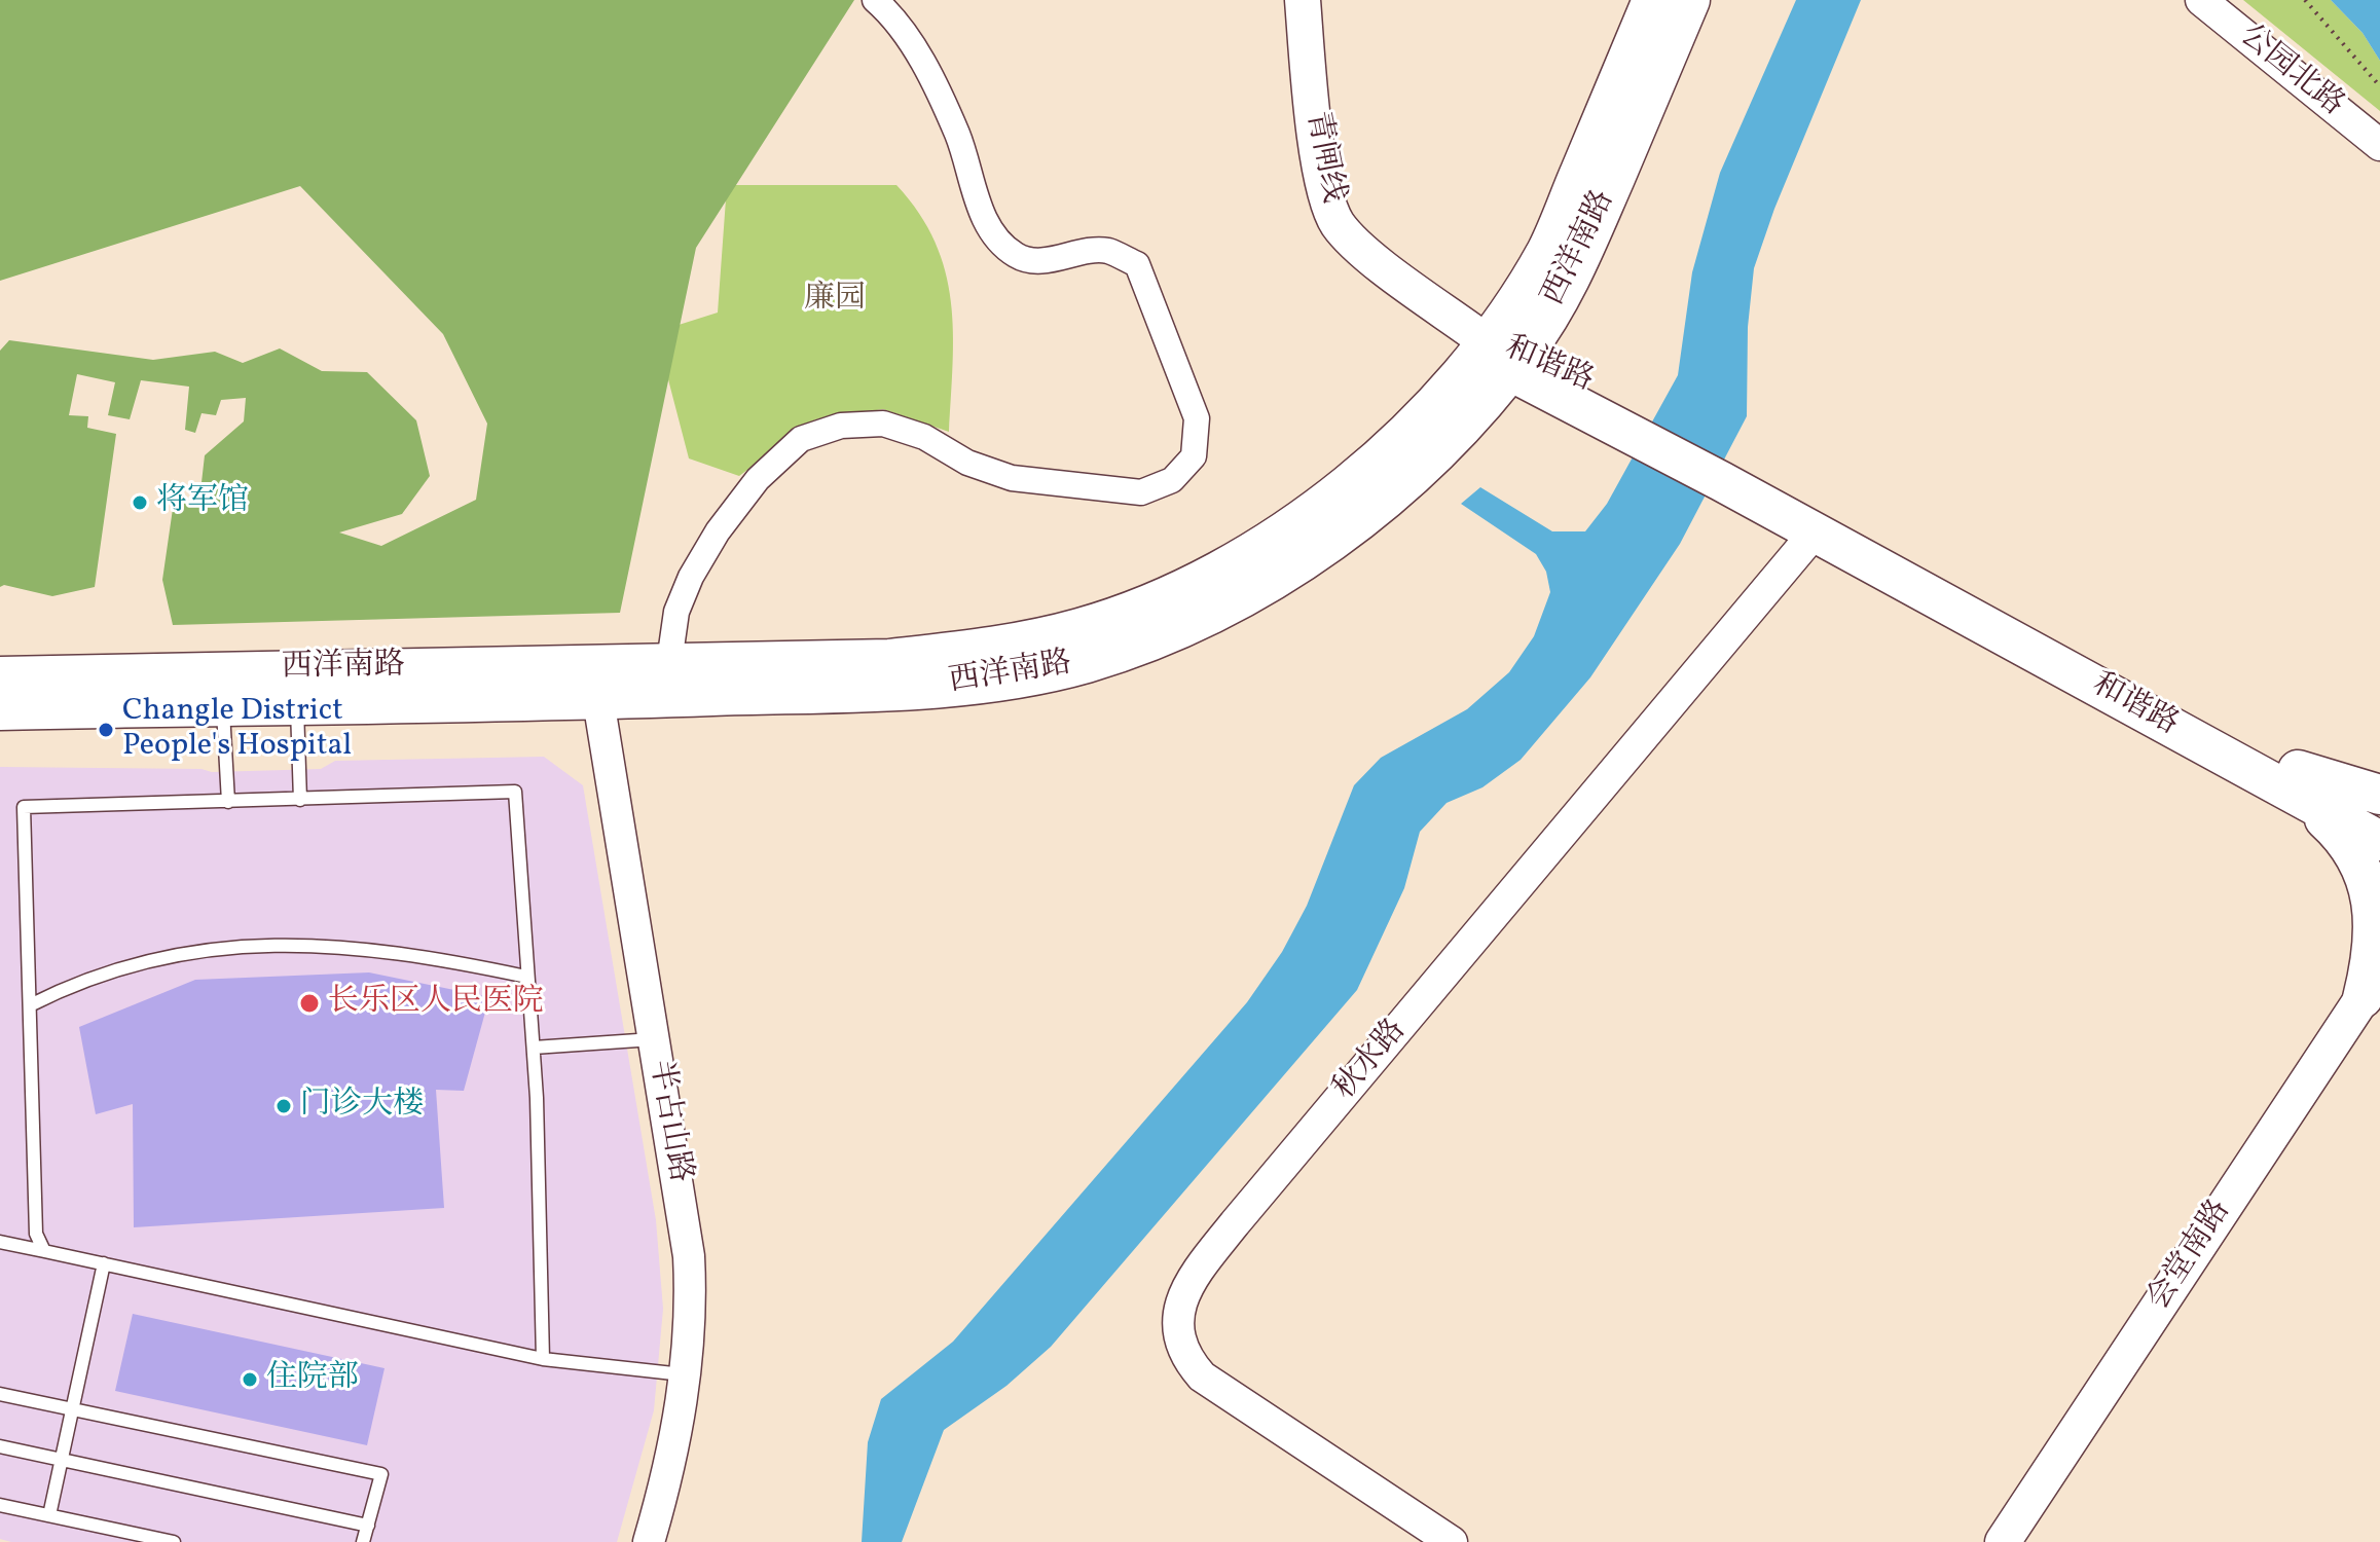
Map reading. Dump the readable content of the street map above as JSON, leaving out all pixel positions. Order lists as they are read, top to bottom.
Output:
{
  "streets": {
    "main road": [
      "青闸线",
      "西洋南路",
      "和谐路",
      "会堂南路"
    ],
    "street": ["公园北路", "秋水路", "半占山路"]
  },
  "crossings": [
    ["青闸线", "西洋南路"],
    ["青闸线", "和谐路"],
    ["西洋南路", "和谐路"],
    ["西洋南路", "半占山路"],
    ["和谐路", "秋水路"]
  ],
  "parks": ["廉园"],
  "places": [
    "将军馆",
    "Changle District People's Hospital",
    "长乐区人民医院",
    "门诊大楼",
    "住院部"
  ]
}
